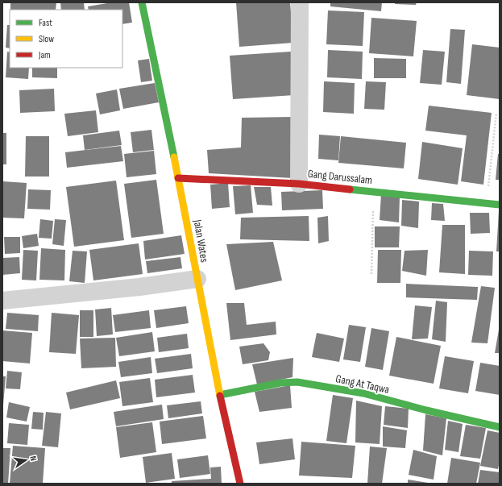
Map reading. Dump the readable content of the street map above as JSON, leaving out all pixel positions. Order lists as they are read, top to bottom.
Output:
{
  "streets": {
    "street": ["Gang Darussalam", "Jalan Wates", "Gang At Taqwa"]
  },
  "crossings": [
    ["Gang Darussalam", "Jalan Wates"],
    ["Jalan Wates", "Gang At Taqwa"]
  ],
  "legend": ["Fast", "Slow", "Jam"],
  "north": "right"
}
